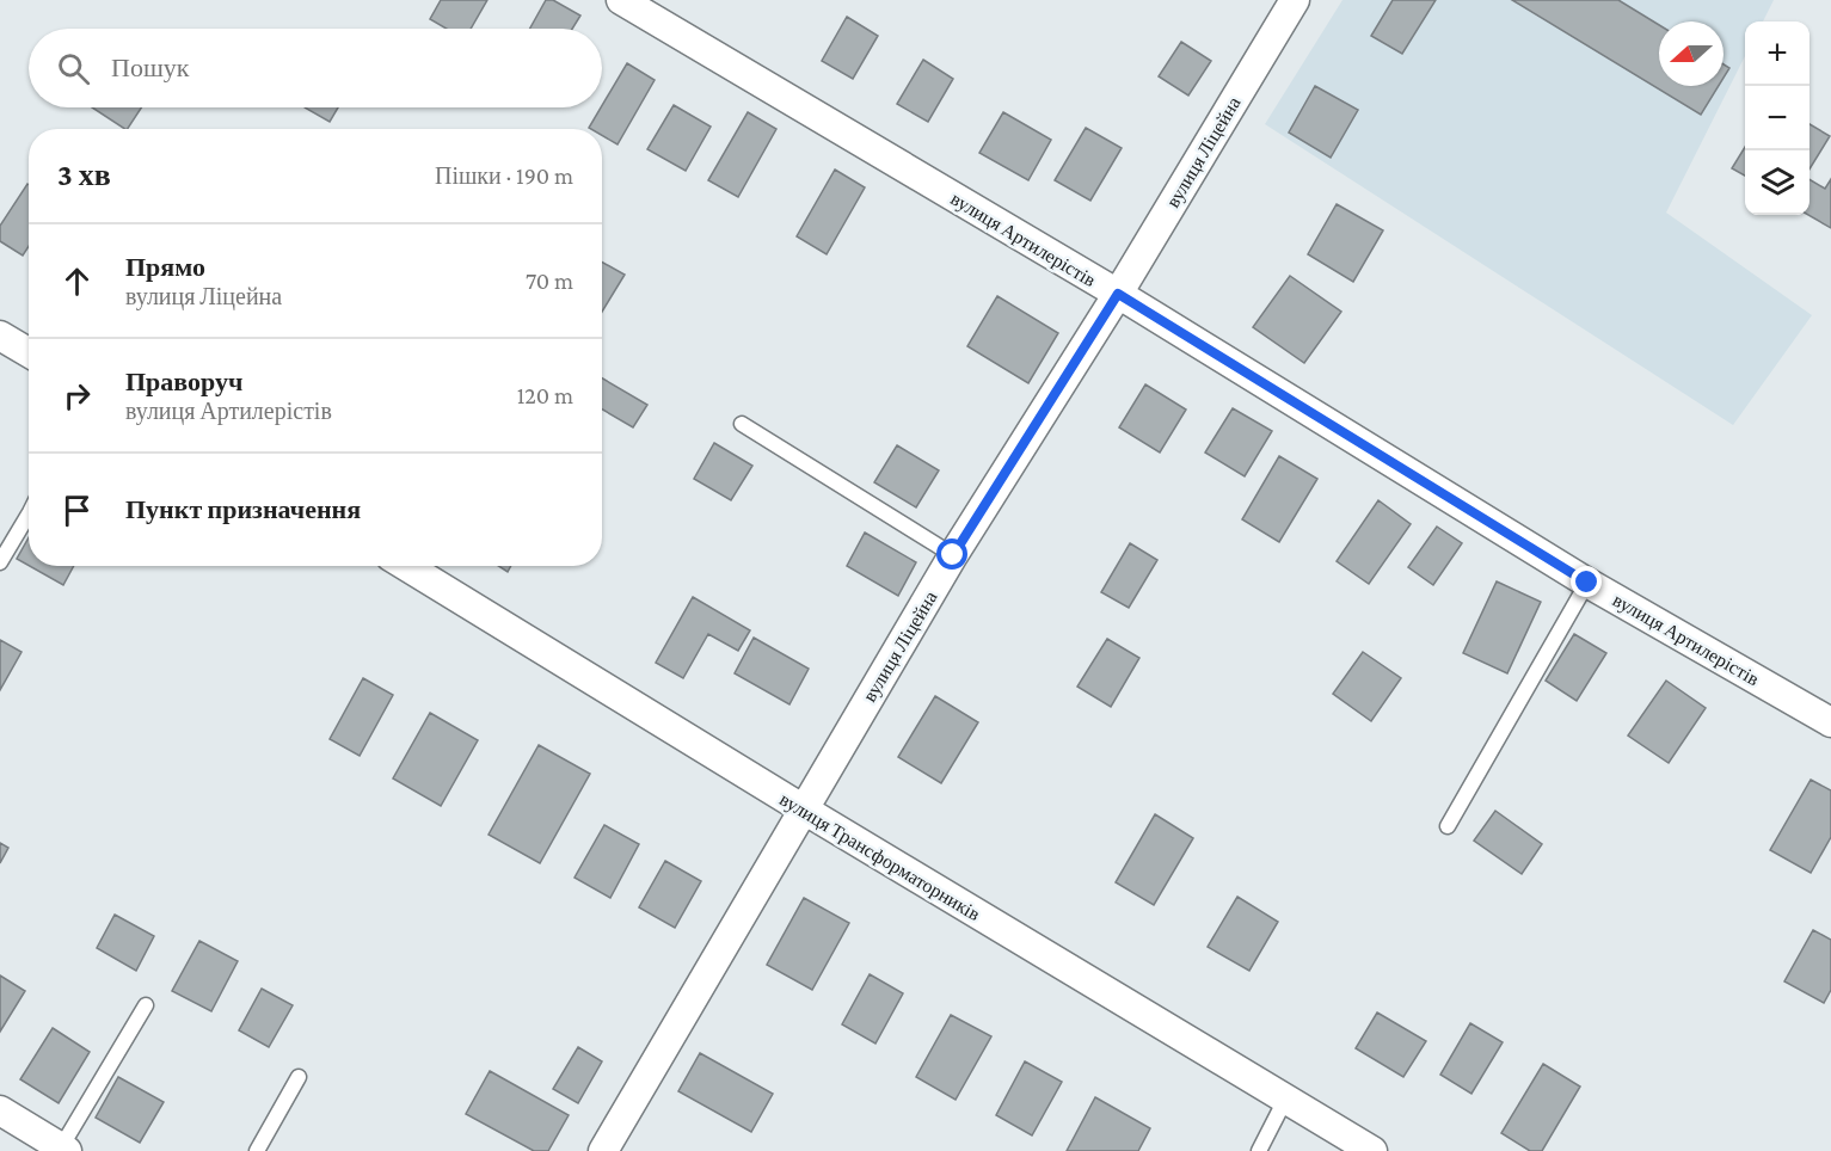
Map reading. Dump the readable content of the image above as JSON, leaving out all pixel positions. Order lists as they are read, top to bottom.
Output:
{
  "streets": {
    "street": ["вулиця Ліцейна", "вулиця Артилерістів", "вулиця Трансформаторників"]
  },
  "crossings": [
    ["вулиця Ліцейна", "вулиця Артилерістів"],
    ["вулиця Ліцейна", "вулиця Трансформаторників"]
  ],
  "north": "left",
  "page": {
    "map_buttons": ["+", "−"],
    "search": "Пошук",
    "heading": ["3 хв", "Пішки · 190 m"],
    "list": [
      ["Прямо", "вулиця Ліцейна", "70 m"],
      ["Праворуч", "вулиця Артилерістів", "120 m"],
      "Пункт призначення"
    ]
  }
}
